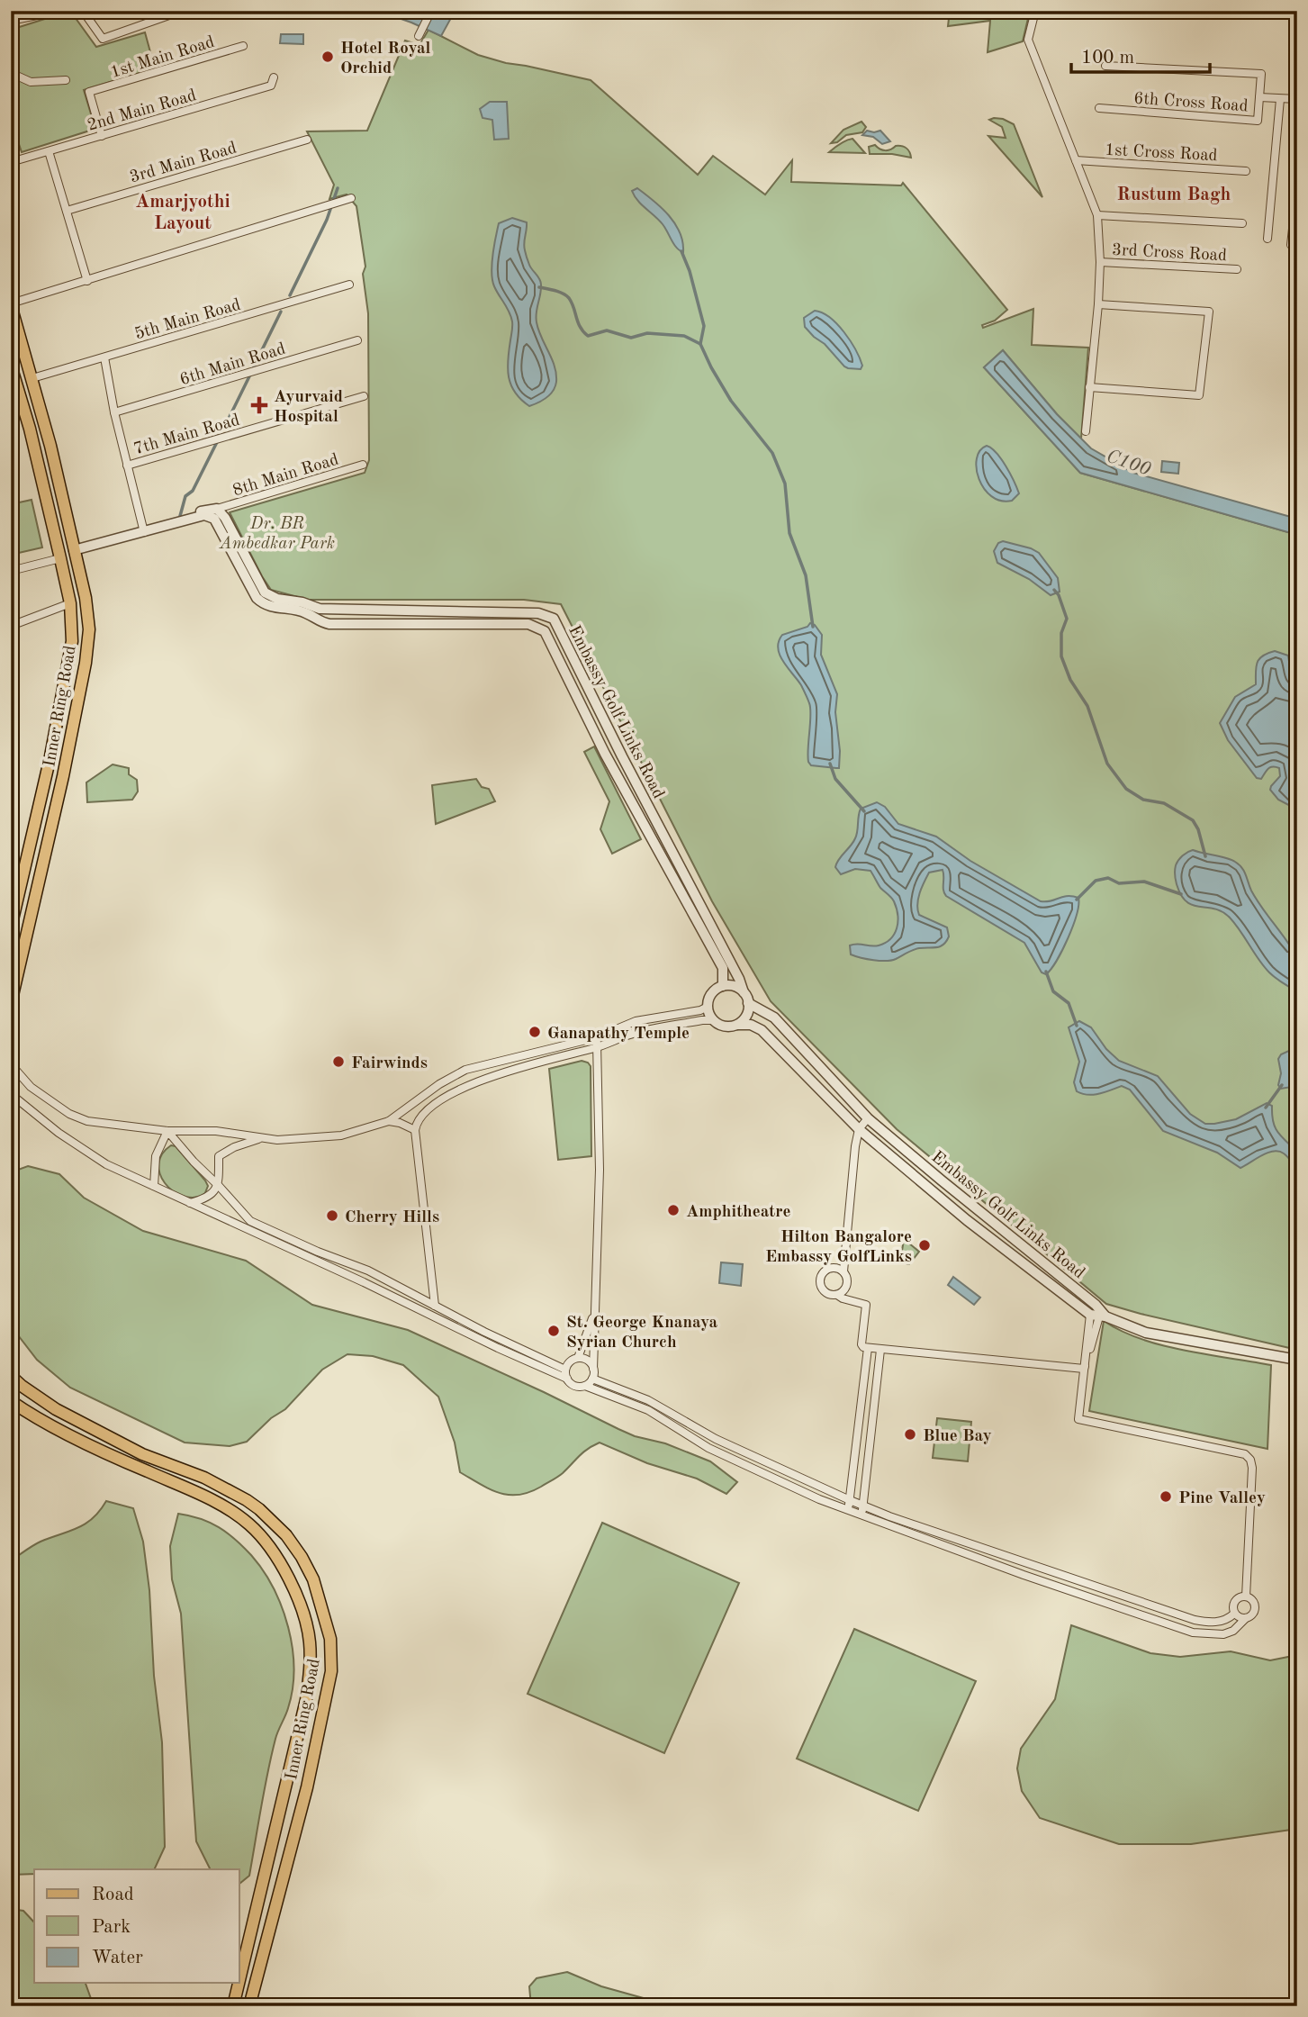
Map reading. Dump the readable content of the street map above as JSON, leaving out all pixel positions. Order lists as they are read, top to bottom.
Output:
{
  "streets": {
    "main road": ["Inner Ring Road"],
    "street": [
      "1st Main Road",
      "6th Cross Road",
      "2nd Main Road",
      "1st Cross Road",
      "3rd Main Road",
      "3rd Cross Road",
      "5th Main Road",
      "6th Main Road",
      "7th Main Road",
      "8th Main Road",
      "Embassy Golf Links Road"
    ]
  },
  "crossings": [
    ["1st Main Road", "2nd Main Road"],
    ["5th Main Road", "Inner Ring Road"],
    ["8th Main Road", "Embassy Golf Links Road"]
  ],
  "districts": ["Rustum Bagh", "Amarjyothi Layout"],
  "water": ["C100"],
  "parks": ["Dr. BR Ambedkar Park"],
  "places": {
    "other": [
      "Hotel Royal Orchid",
      "Ganapathy Temple",
      "Fairwinds",
      "Amphitheatre",
      "Cherry Hills",
      "Hilton Bangalore Embassy GolfLinks",
      "St. George Knanaya Syrian Church",
      "Blue Bay",
      "Pine Valley"
    ],
    "health": ["Ayurvaid Hospital"]
  },
  "legend": ["Road", "Park", "Water"],
  "scale_bar": "100 m"
}
